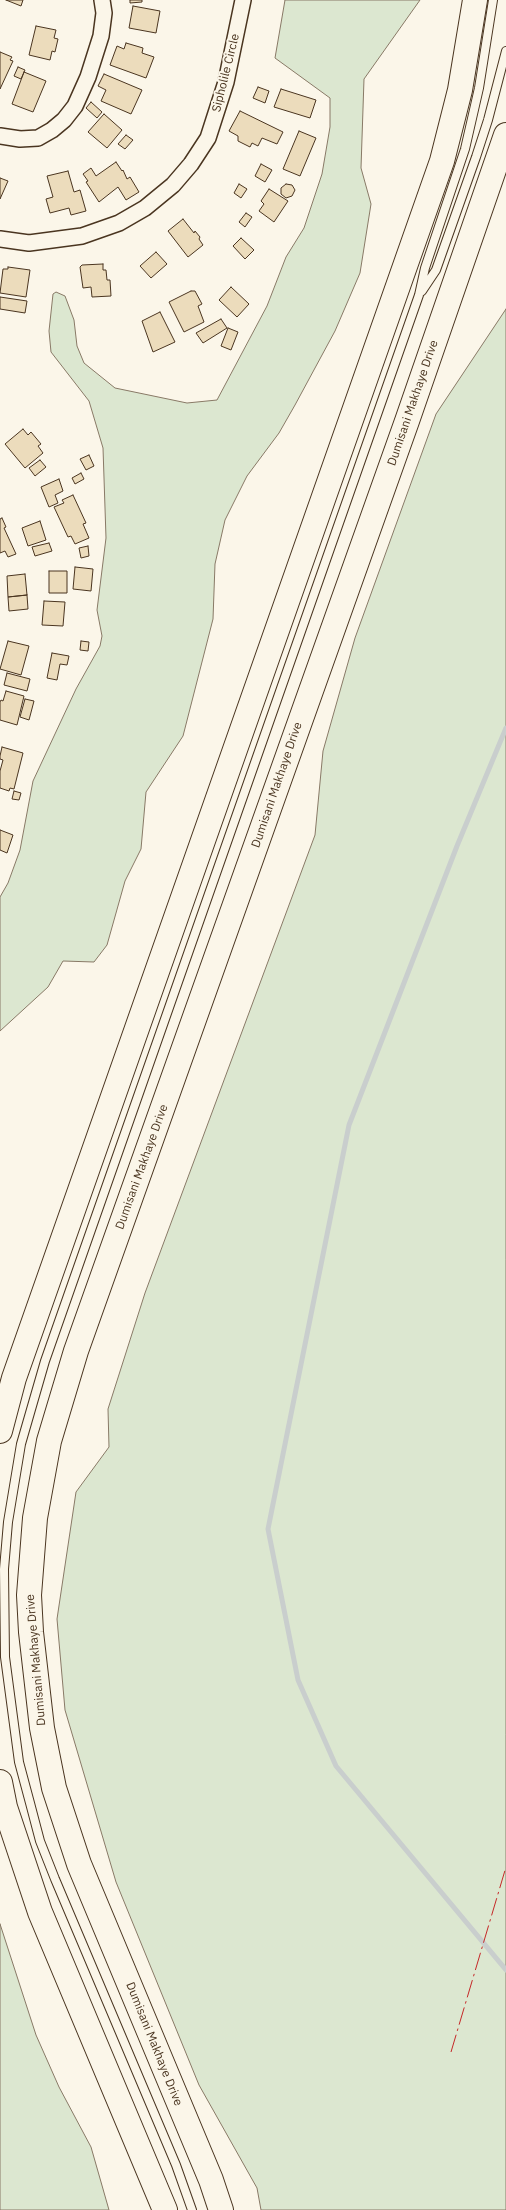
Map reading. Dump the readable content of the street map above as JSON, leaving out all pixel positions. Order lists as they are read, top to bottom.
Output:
{
  "streets": {
    "main road": ["Dumisani Makhaye Drive"],
    "street": ["Sipholile Circle"]
  }
}
